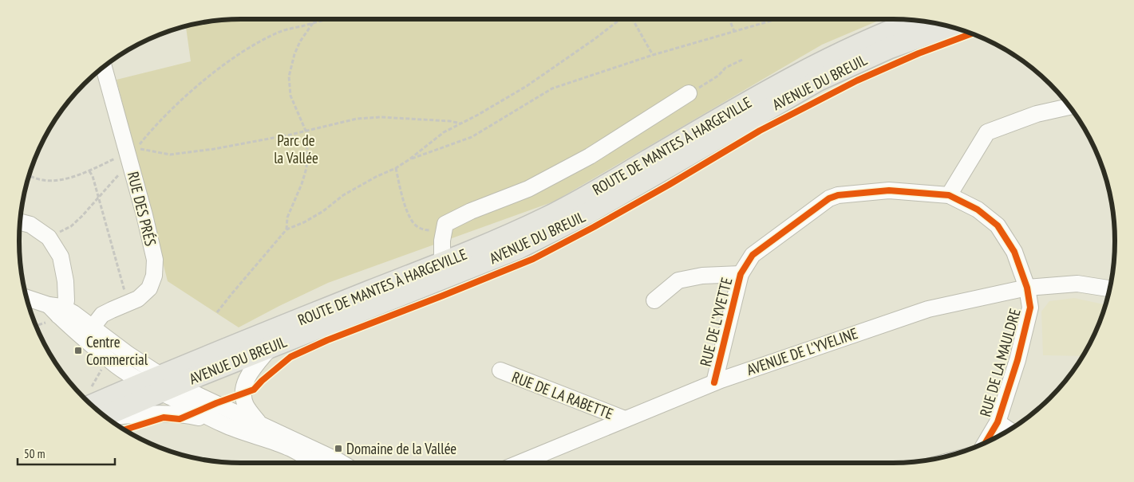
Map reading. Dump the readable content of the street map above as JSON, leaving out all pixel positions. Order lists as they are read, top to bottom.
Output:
{
  "streets": {
    "main road": ["AVENUE DU BREUIL", "ROUTE DE MANTES À HARGEVILLE"],
    "street": [
      "RUE DES PRÉS",
      "RUE DE L'YVETTE",
      "AVENUE DE L'YVELINE",
      "RUE DE LA MAULDRE",
      "RUE DE LA RABETTE"
    ]
  },
  "crossings": [
    ["AVENUE DU BREUIL", "ROUTE DE MANTES À HARGEVILLE"],
    ["RUE DE L'YVETTE", "AVENUE DE L'YVELINE"],
    ["RUE DE L'YVETTE", "RUE DE LA MAULDRE"],
    ["AVENUE DE L'YVELINE", "RUE DE LA MAULDRE"],
    ["AVENUE DE L'YVELINE", "RUE DE LA RABETTE"]
  ],
  "parks": ["Parc de la Vallée"],
  "places": {
    "transit": ["Centre Commercial", "Domaine de la Vallée"]
  },
  "scale_bar": "50 m"
}
